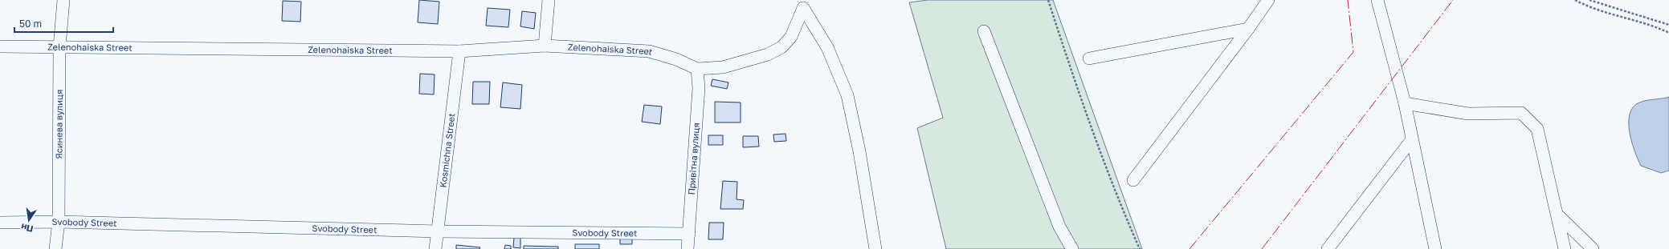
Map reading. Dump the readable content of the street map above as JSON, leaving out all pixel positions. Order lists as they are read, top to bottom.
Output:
{
  "streets": {
    "street": [
      "Zelenohaiska Street",
      "Ясинева вулиця",
      "Kosmichna Street",
      "Привітна вулиця",
      "Svobody Street"
    ]
  },
  "crossings": [
    ["Zelenohaiska Street", "Ясинева вулиця"],
    ["Zelenohaiska Street", "Kosmichna Street"],
    ["Zelenohaiska Street", "Привітна вулиця"],
    ["Ясинева вулиця", "Svobody Street"],
    ["Kosmichna Street", "Svobody Street"],
    ["Привітна вулиця", "Svobody Street"]
  ],
  "scale_bar": "50 m",
  "north": "bottom"
}
